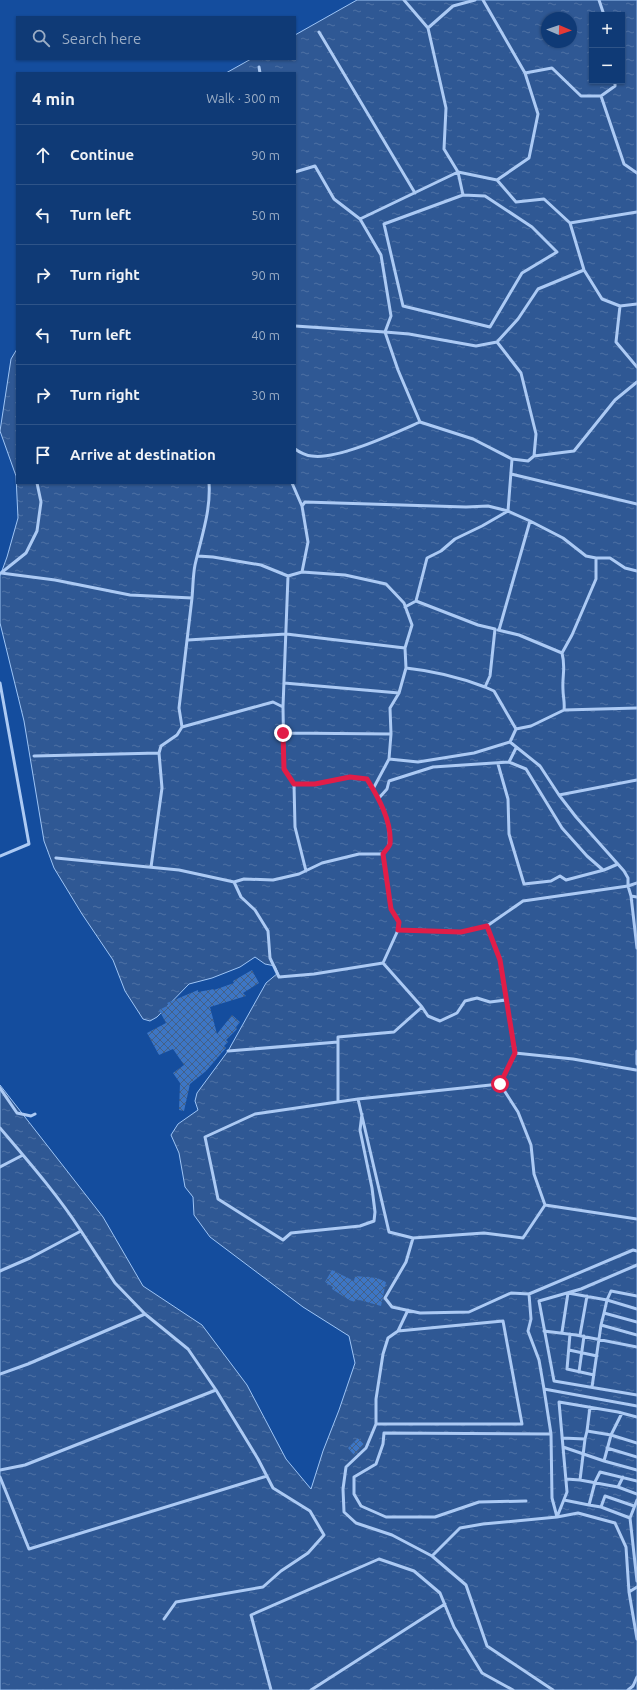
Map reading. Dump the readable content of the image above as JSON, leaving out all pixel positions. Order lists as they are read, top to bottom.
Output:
{
  "north": "right",
  "page": {
    "map_buttons": ["+", "−"],
    "search": "Search here",
    "heading": ["4 min", "Walk · 300 m"],
    "list": [
      ["Continue", "90 m"],
      ["Turn left", "50 m"],
      ["Turn right", "90 m"],
      ["Turn left", "40 m"],
      ["Turn right", "30 m"],
      "Arrive at destination"
    ]
  }
}
